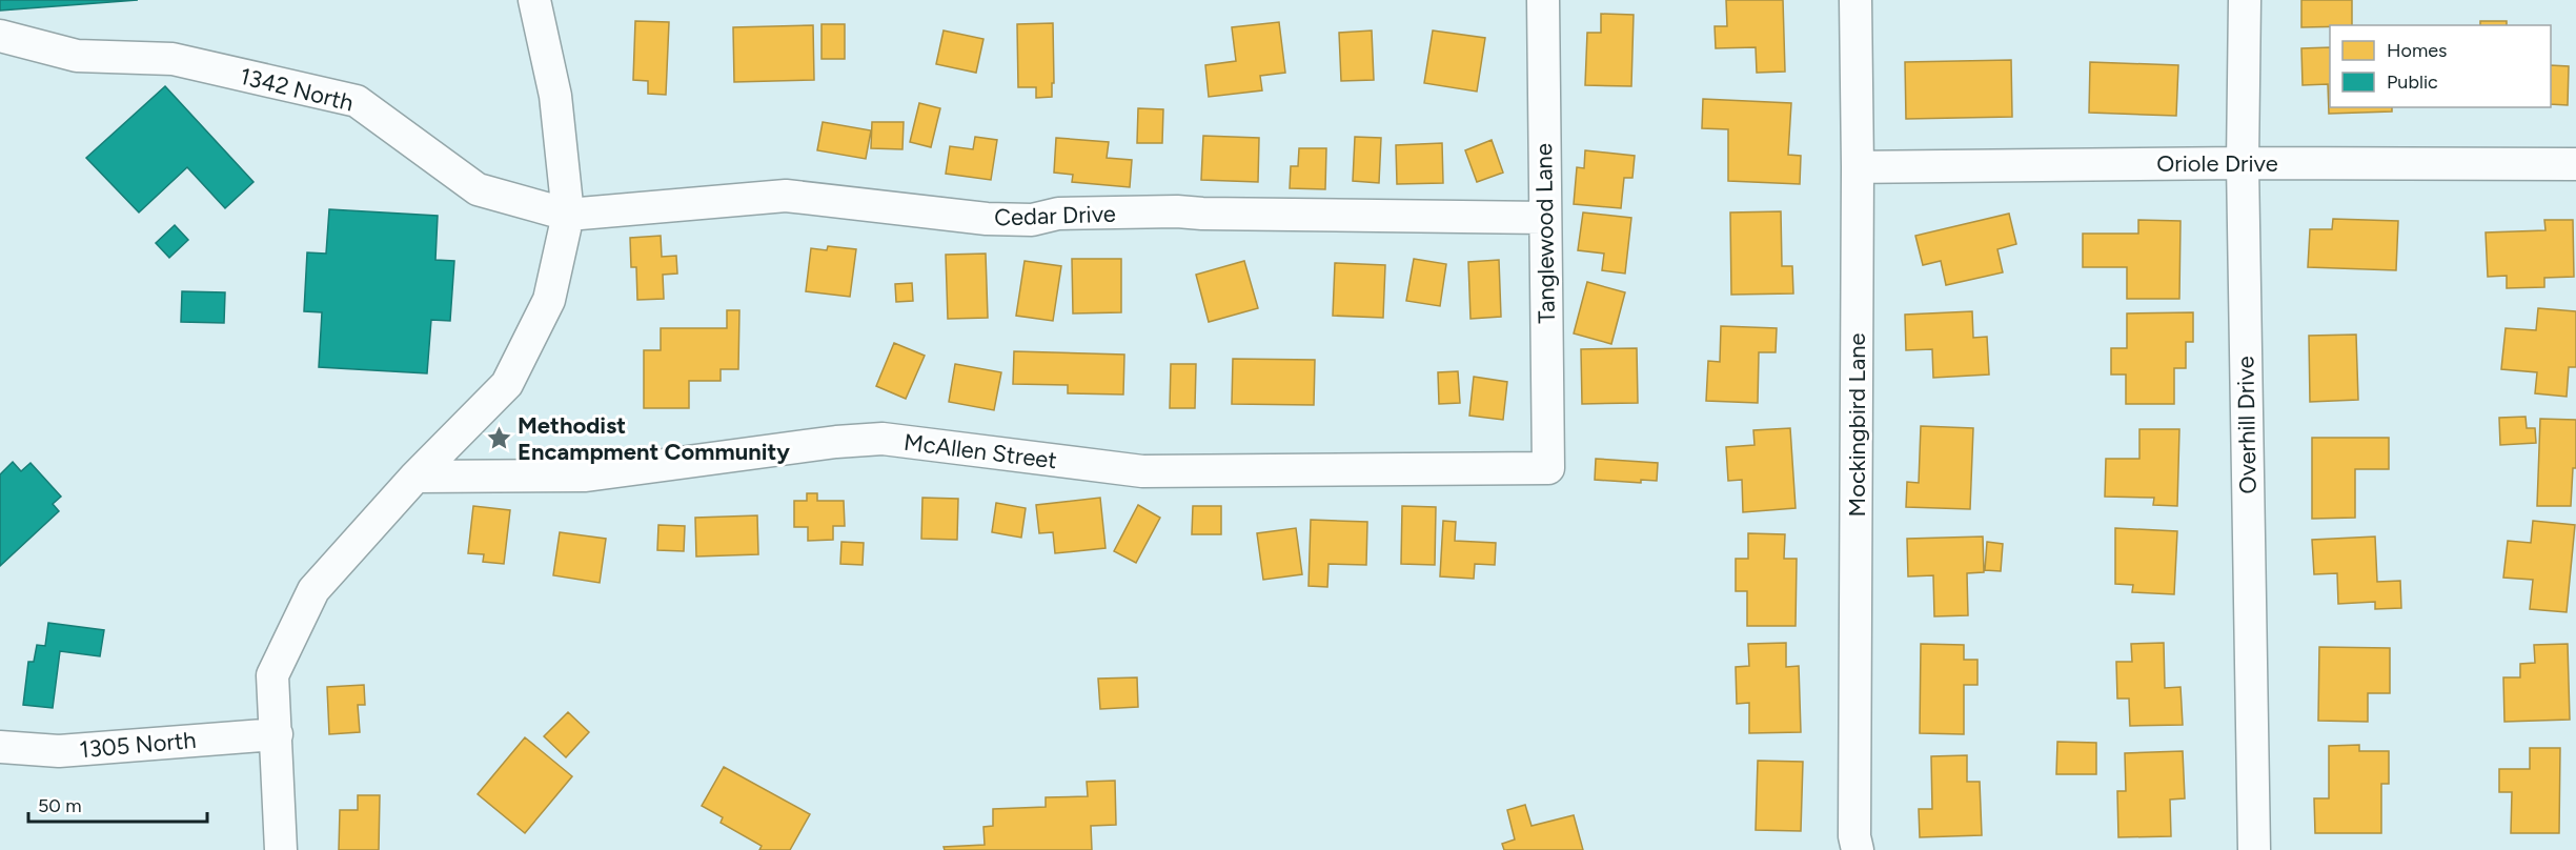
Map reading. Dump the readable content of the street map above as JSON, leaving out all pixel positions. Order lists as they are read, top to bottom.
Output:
{
  "streets": {
    "street": [
      "1342 North",
      "Oriole Drive",
      "Cedar Drive",
      "Tanglewood Lane",
      "Mockingbird Lane",
      "Overhill Drive",
      "McAllen Street",
      "1305 North"
    ]
  },
  "crossings": [
    ["1342 North", "Cedar Drive"],
    ["Oriole Drive", "Mockingbird Lane"],
    ["Oriole Drive", "Overhill Drive"],
    ["Cedar Drive", "Tanglewood Lane"],
    ["Tanglewood Lane", "McAllen Street"]
  ],
  "places": {
    "place": ["Methodist Encampment Community"]
  },
  "legend": ["Homes", "Public"],
  "scale_bar": "50 m"
}
